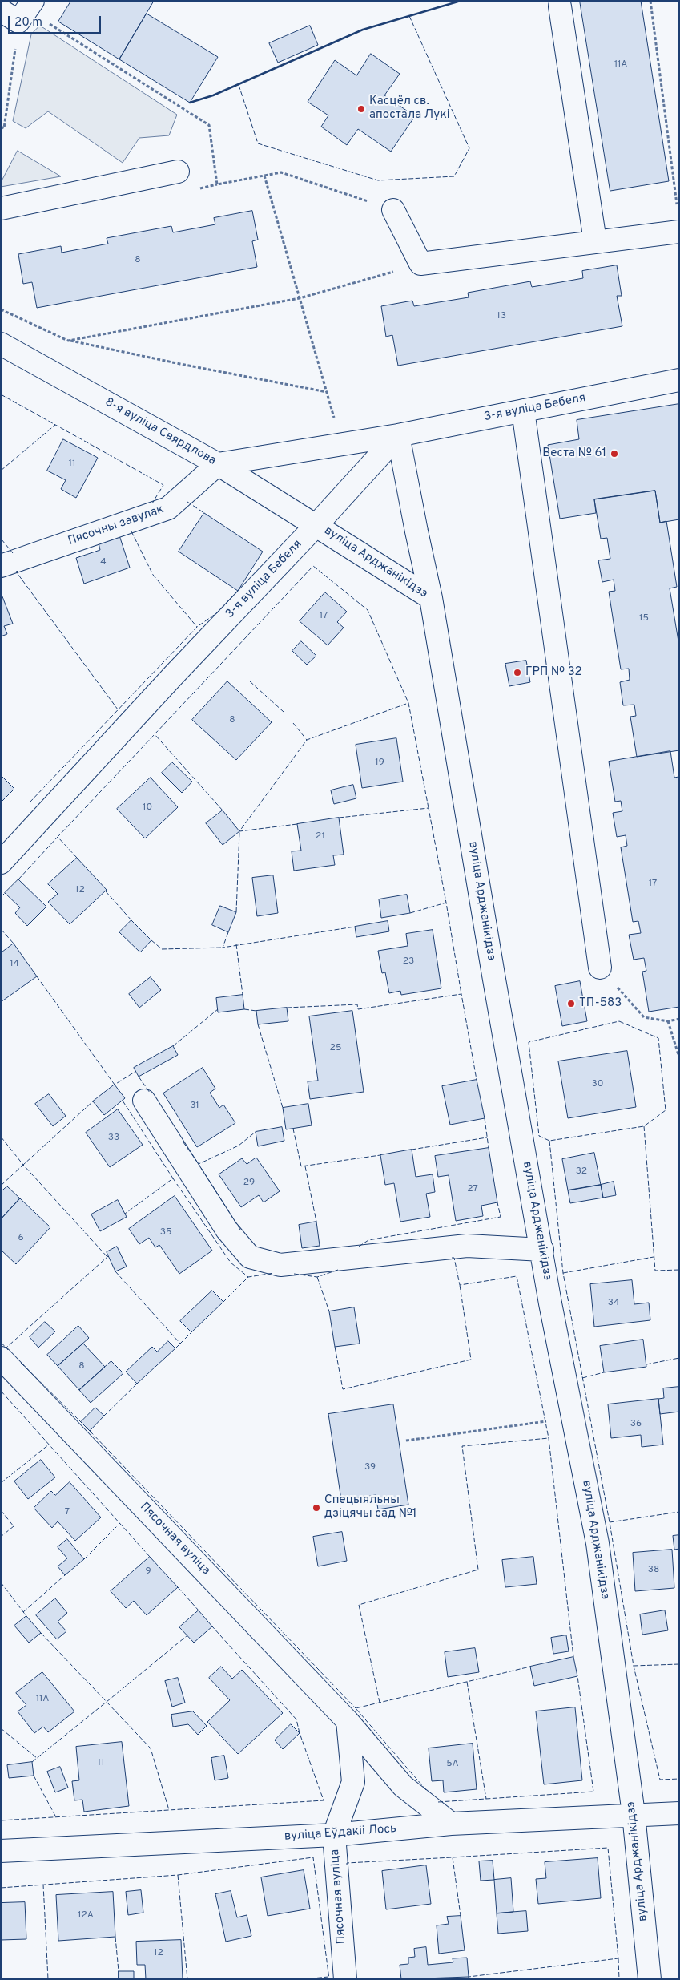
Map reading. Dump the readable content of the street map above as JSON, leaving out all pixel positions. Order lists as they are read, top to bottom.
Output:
{
  "streets": {
    "street": [
      "3-я вуліца Бебеля",
      "8-я вуліца Свярдлова",
      "Пясочны завулак",
      "вуліца Арджанікідзэ",
      "Пясочная вуліца",
      "вуліца Еўдакіі Лось"
    ]
  },
  "crossings": [
    ["3-я вуліца Бебеля", "8-я вуліца Свярдлова"],
    ["3-я вуліца Бебеля", "вуліца Арджанікідзэ"],
    ["8-я вуліца Свярдлова", "Пясочны завулак"],
    ["8-я вуліца Свярдлова", "вуліца Арджанікідзэ"],
    ["вуліца Арджанікідзэ", "вуліца Еўдакіі Лось"],
    ["Пясочная вуліца", "вуліца Еўдакіі Лось"]
  ],
  "places": [
    "Касцёл св. апостала Лукі",
    "Веста № 61",
    "ГРП № 32",
    "ТП-583",
    "Спецыяльны дзіцячы сад №1"
  ],
  "house_numbers": [
    "11А",
    "8",
    "13",
    "11",
    "4",
    "17",
    "15",
    "8",
    "19",
    "10",
    "21",
    "17",
    "12",
    "23",
    "14",
    "25",
    "30",
    "31",
    "33",
    "32",
    "29",
    "27",
    "35",
    "6",
    "34",
    "8",
    "36",
    "39",
    "7",
    "38",
    "9",
    "11А",
    "11",
    "5А",
    "12А",
    "12"
  ],
  "scale_bar": "20 m"
}
